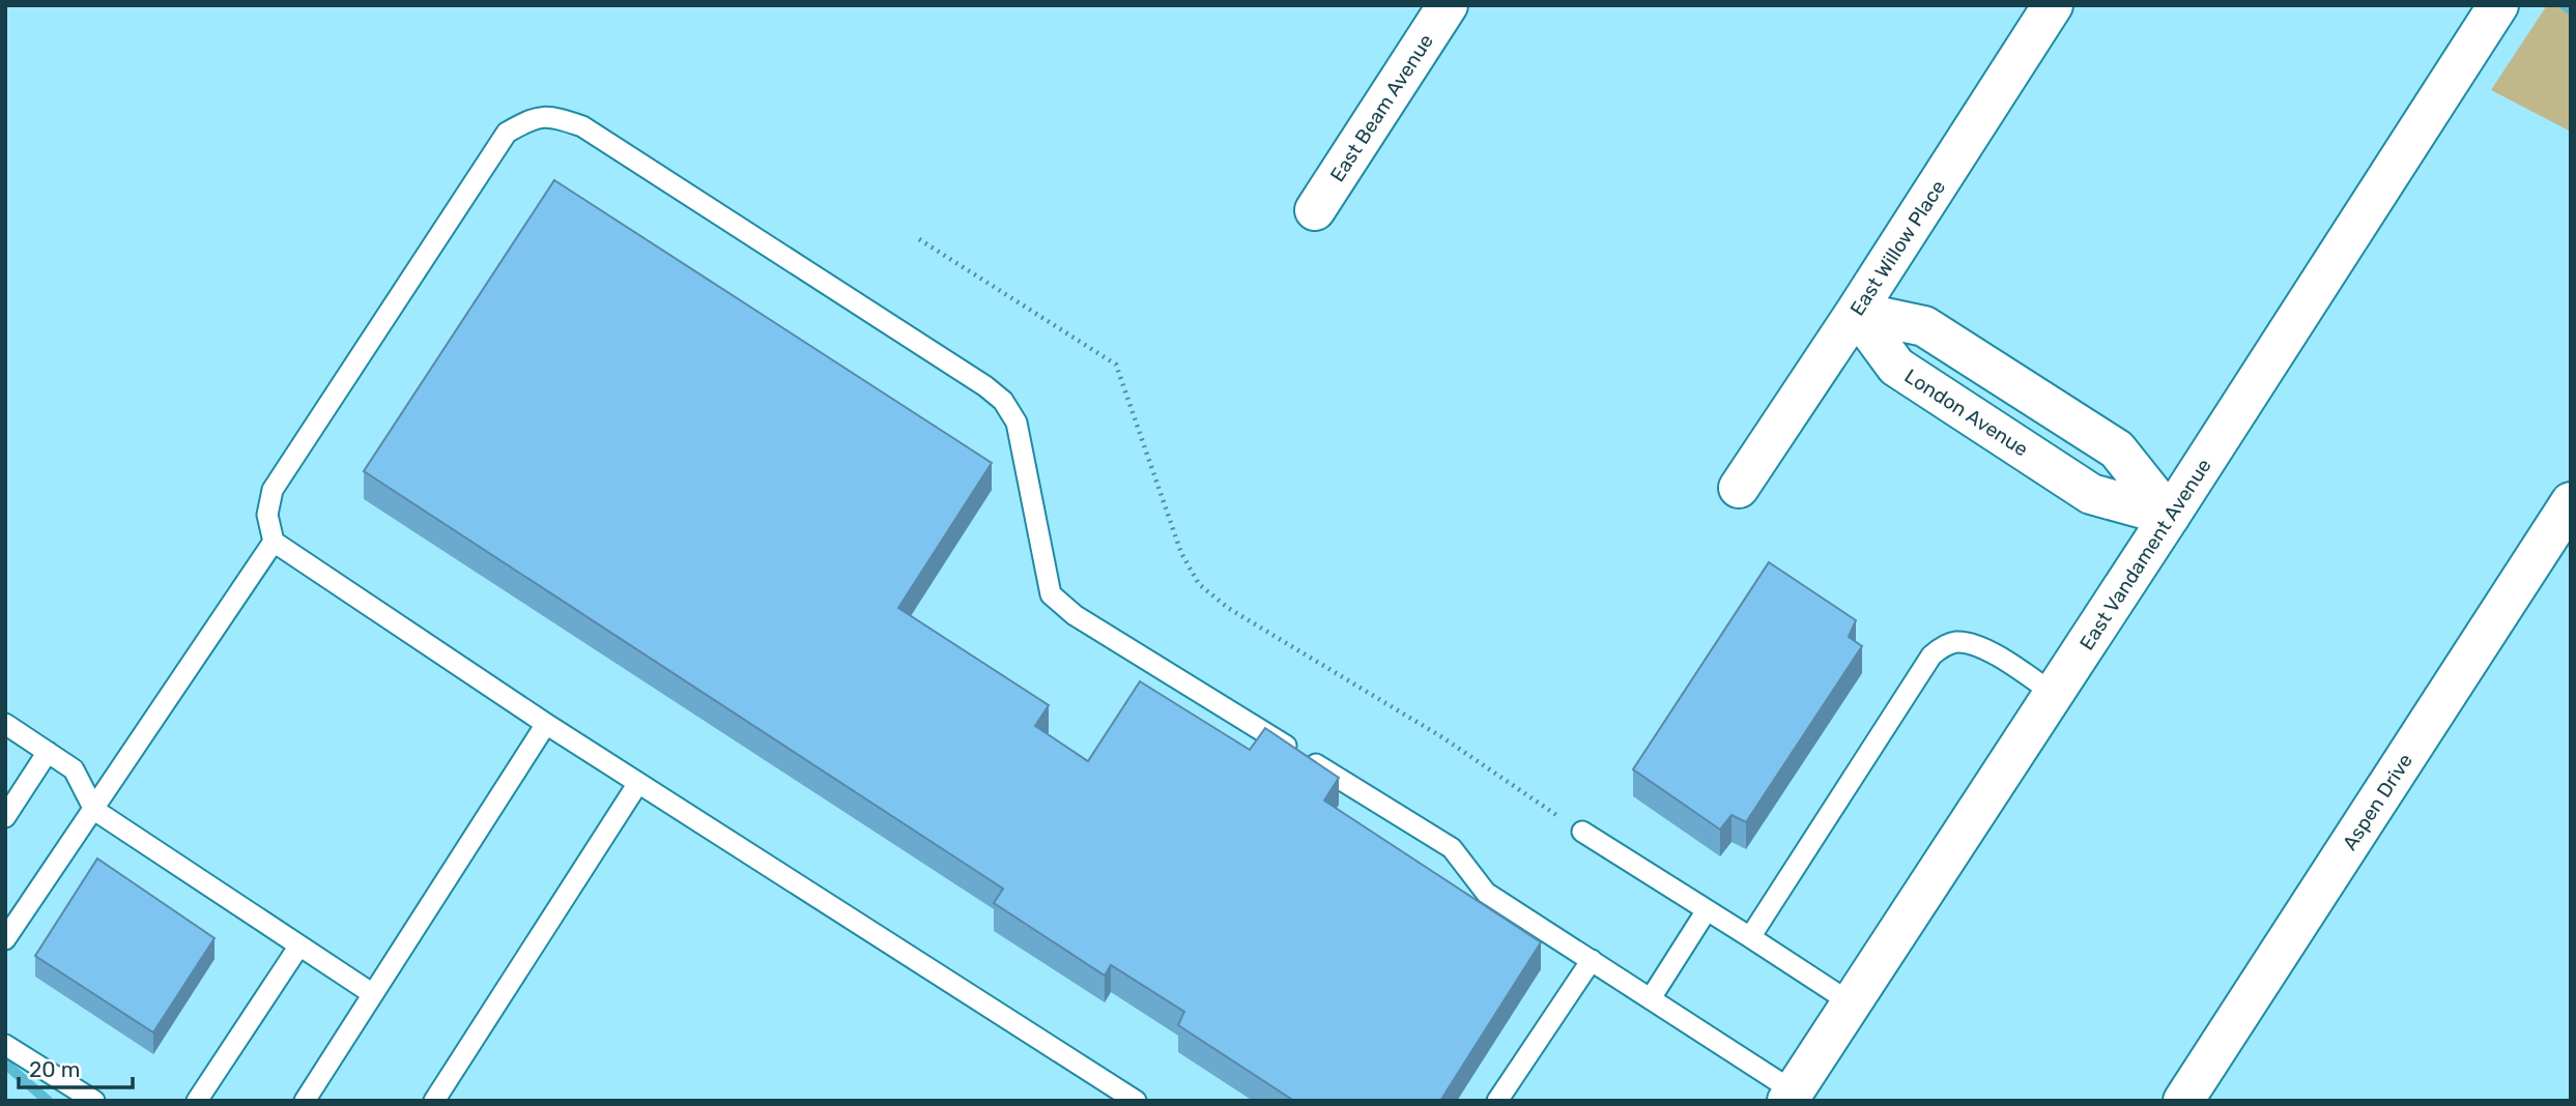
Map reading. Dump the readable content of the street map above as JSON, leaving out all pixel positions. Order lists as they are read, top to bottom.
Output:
{
  "streets": {
    "street": [
      "East Beam Avenue",
      "East Willow Place",
      "East Vandament Avenue",
      "Aspen Drive"
    ]
  },
  "scale_bar": "20 m"
}
